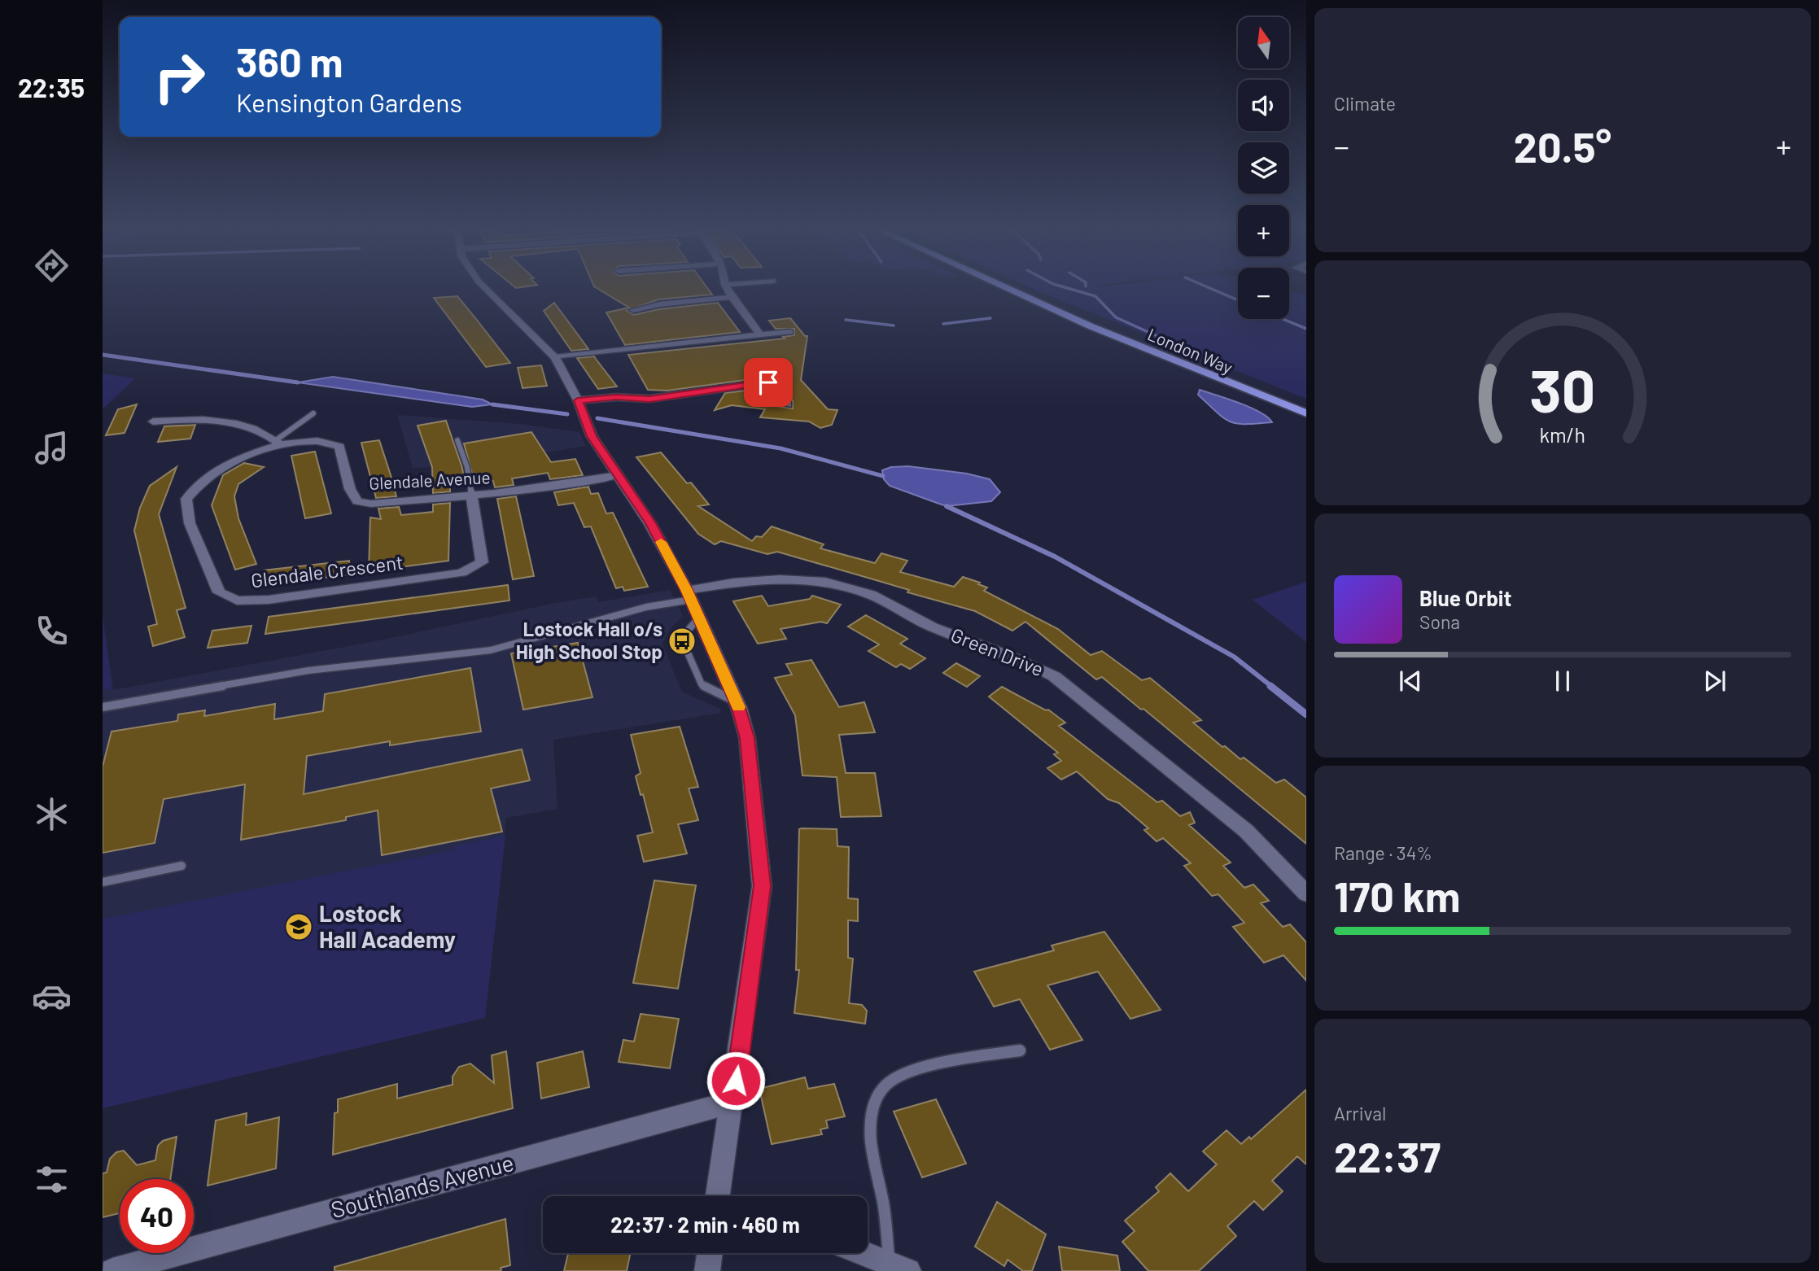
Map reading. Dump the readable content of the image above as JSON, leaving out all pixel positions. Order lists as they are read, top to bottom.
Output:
{
  "streets": {
    "highway": ["London Way"],
    "street": [
      "Glendale Avenue",
      "Glendale Crescent",
      "Green Drive",
      "Southlands Avenue"
    ]
  },
  "crossings": [
    ["Glendale Avenue", "Glendale Crescent"]
  ],
  "places": {
    "bus stop": ["Lostock Hall o/s High School Stop"],
    "school or university": ["Lostock Hall Academy"]
  },
  "north": "top",
  "page": {
    "tabs": "22:35",
    "tile": [
      "Climate",
      ["Range · 34%", "170 km"],
      ["Arrival", "22:37"]
    ],
    "map_buttons": ["+", "−"],
    "turn": ["360 m", "Kensington Gardens"],
    "heat": ["−", "20.5°", "+"],
    "song": ["Blue Orbit", "Sona"],
    "limit": "40",
    "trip": "22:37 · 2 min · 460 m",
    "gauge": ["30", "km/h"]
  }
}
